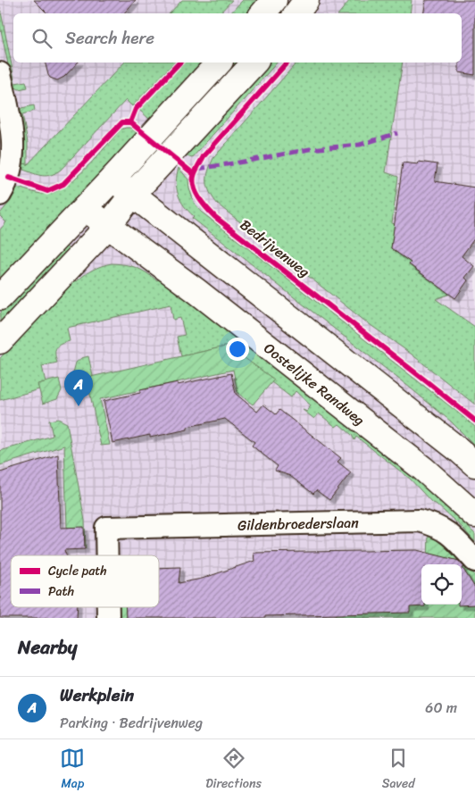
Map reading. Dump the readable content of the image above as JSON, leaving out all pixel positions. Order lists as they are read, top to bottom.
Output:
{
  "streets": {
    "main road": ["Oostelijke Randweg"],
    "street": ["Gildenbroederslaan"],
    "cycle path": ["Bedrijvenweg"]
  },
  "legend": ["Cycle path", "Path"],
  "page": {
    "search": "Search here",
    "pins": "A",
    "heading": "Nearby",
    "list": [
      {
        "mark": "A",
        "name": "Werkplein",
        "note": "Parking · Bedrijvenweg",
        "value": "60 m"
      }
    ],
    "nav": ["Map", "Directions", "Saved"]
  }
}
